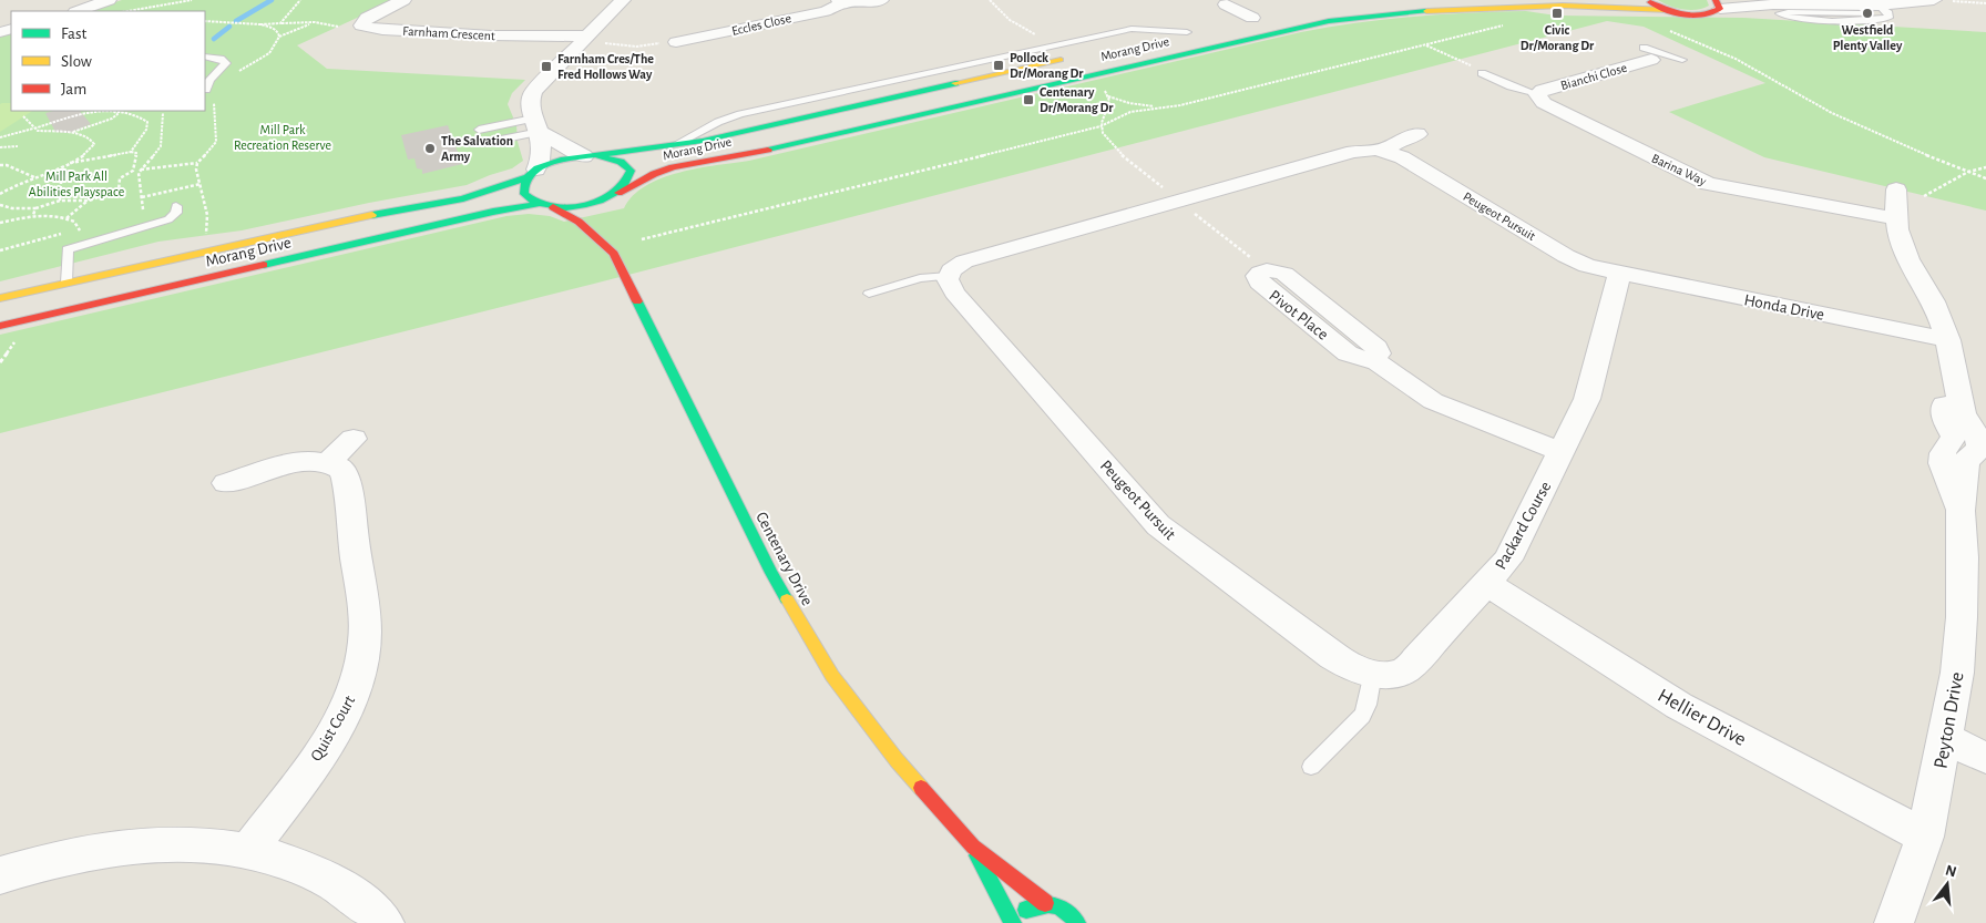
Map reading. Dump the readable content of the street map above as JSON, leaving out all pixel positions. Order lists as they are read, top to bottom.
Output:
{
  "streets": {
    "main road": ["Morang Drive", "Centenary Drive"],
    "street": [
      "Eccles Close",
      "Farnham Crescent",
      "Bianchi Close",
      "Barina Way",
      "Peugeot Pursuit",
      "Honda Drive",
      "Pivot Place",
      "Packard Course",
      "Hellier Drive",
      "Peyton Drive",
      "Quist Court"
    ]
  },
  "crossings": [
    ["Morang Drive", "Centenary Drive"],
    ["Bianchi Close", "Barina Way"],
    ["Peugeot Pursuit", "Honda Drive"],
    ["Peugeot Pursuit", "Packard Course"],
    ["Honda Drive", "Packard Course"],
    ["Pivot Place", "Packard Course"],
    ["Packard Course", "Hellier Drive"],
    ["Hellier Drive", "Peyton Drive"]
  ],
  "parks": ["Mill Park Recreation Reserve", "Mill Park All Abilities Playspace"],
  "places": {
    "transit": [
      "Civic Dr/Morang Dr",
      "Pollock Dr/Morang Dr",
      "Farnham Cres/The Fred Hollows Way",
      "Centenary Dr/Morang Dr"
    ],
    "other": ["Westfield Plenty Valley", "The Salvation Army"]
  },
  "legend": ["Fast", "Slow", "Jam"],
  "north": "top"
}
